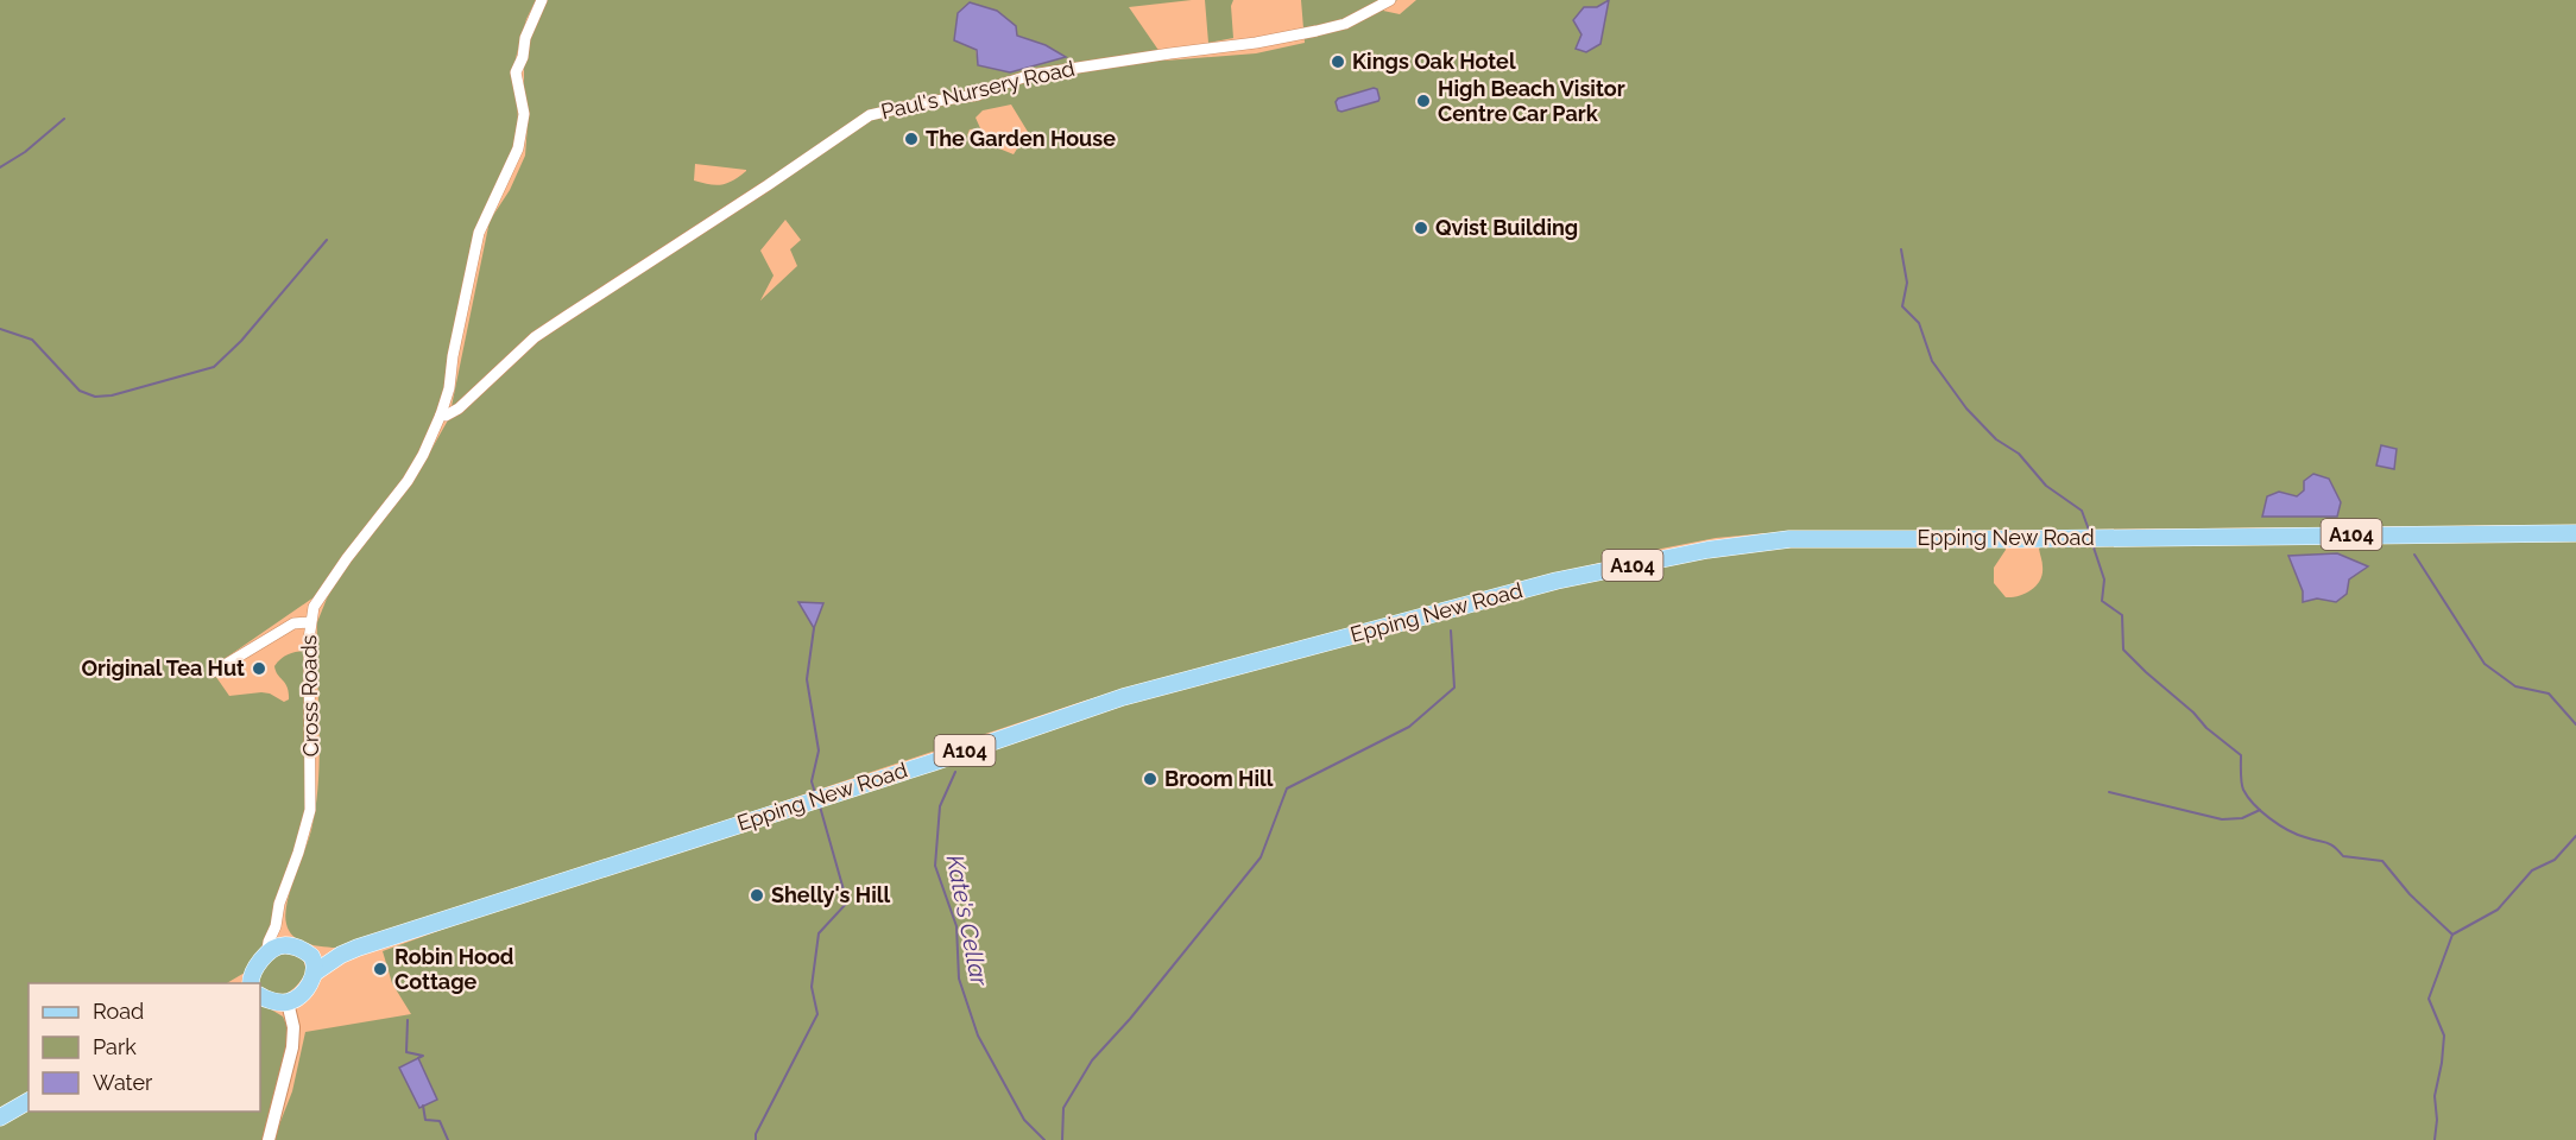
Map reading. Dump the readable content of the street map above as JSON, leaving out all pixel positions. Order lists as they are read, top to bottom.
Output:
{
  "streets": {
    "main road": ["A104", "Epping New Road"],
    "street": ["Paul's Nursery Road", "Cross Roads"]
  },
  "crossings": [
    ["Paul's Nursery Road", "Cross Roads"],
    ["A104", "Epping New Road"],
    ["A104", "Cross Roads"]
  ],
  "water": ["Kate's Cellar"],
  "places": [
    "Kings Oak Hotel",
    "High Beach Visitor Centre Car Park",
    "The Garden House",
    "Qvist Building",
    "Original Tea Hut",
    "Broom Hill",
    "Shelly's Hill",
    "Robin Hood Cottage"
  ],
  "legend": ["Road", "Park", "Water"]
}
